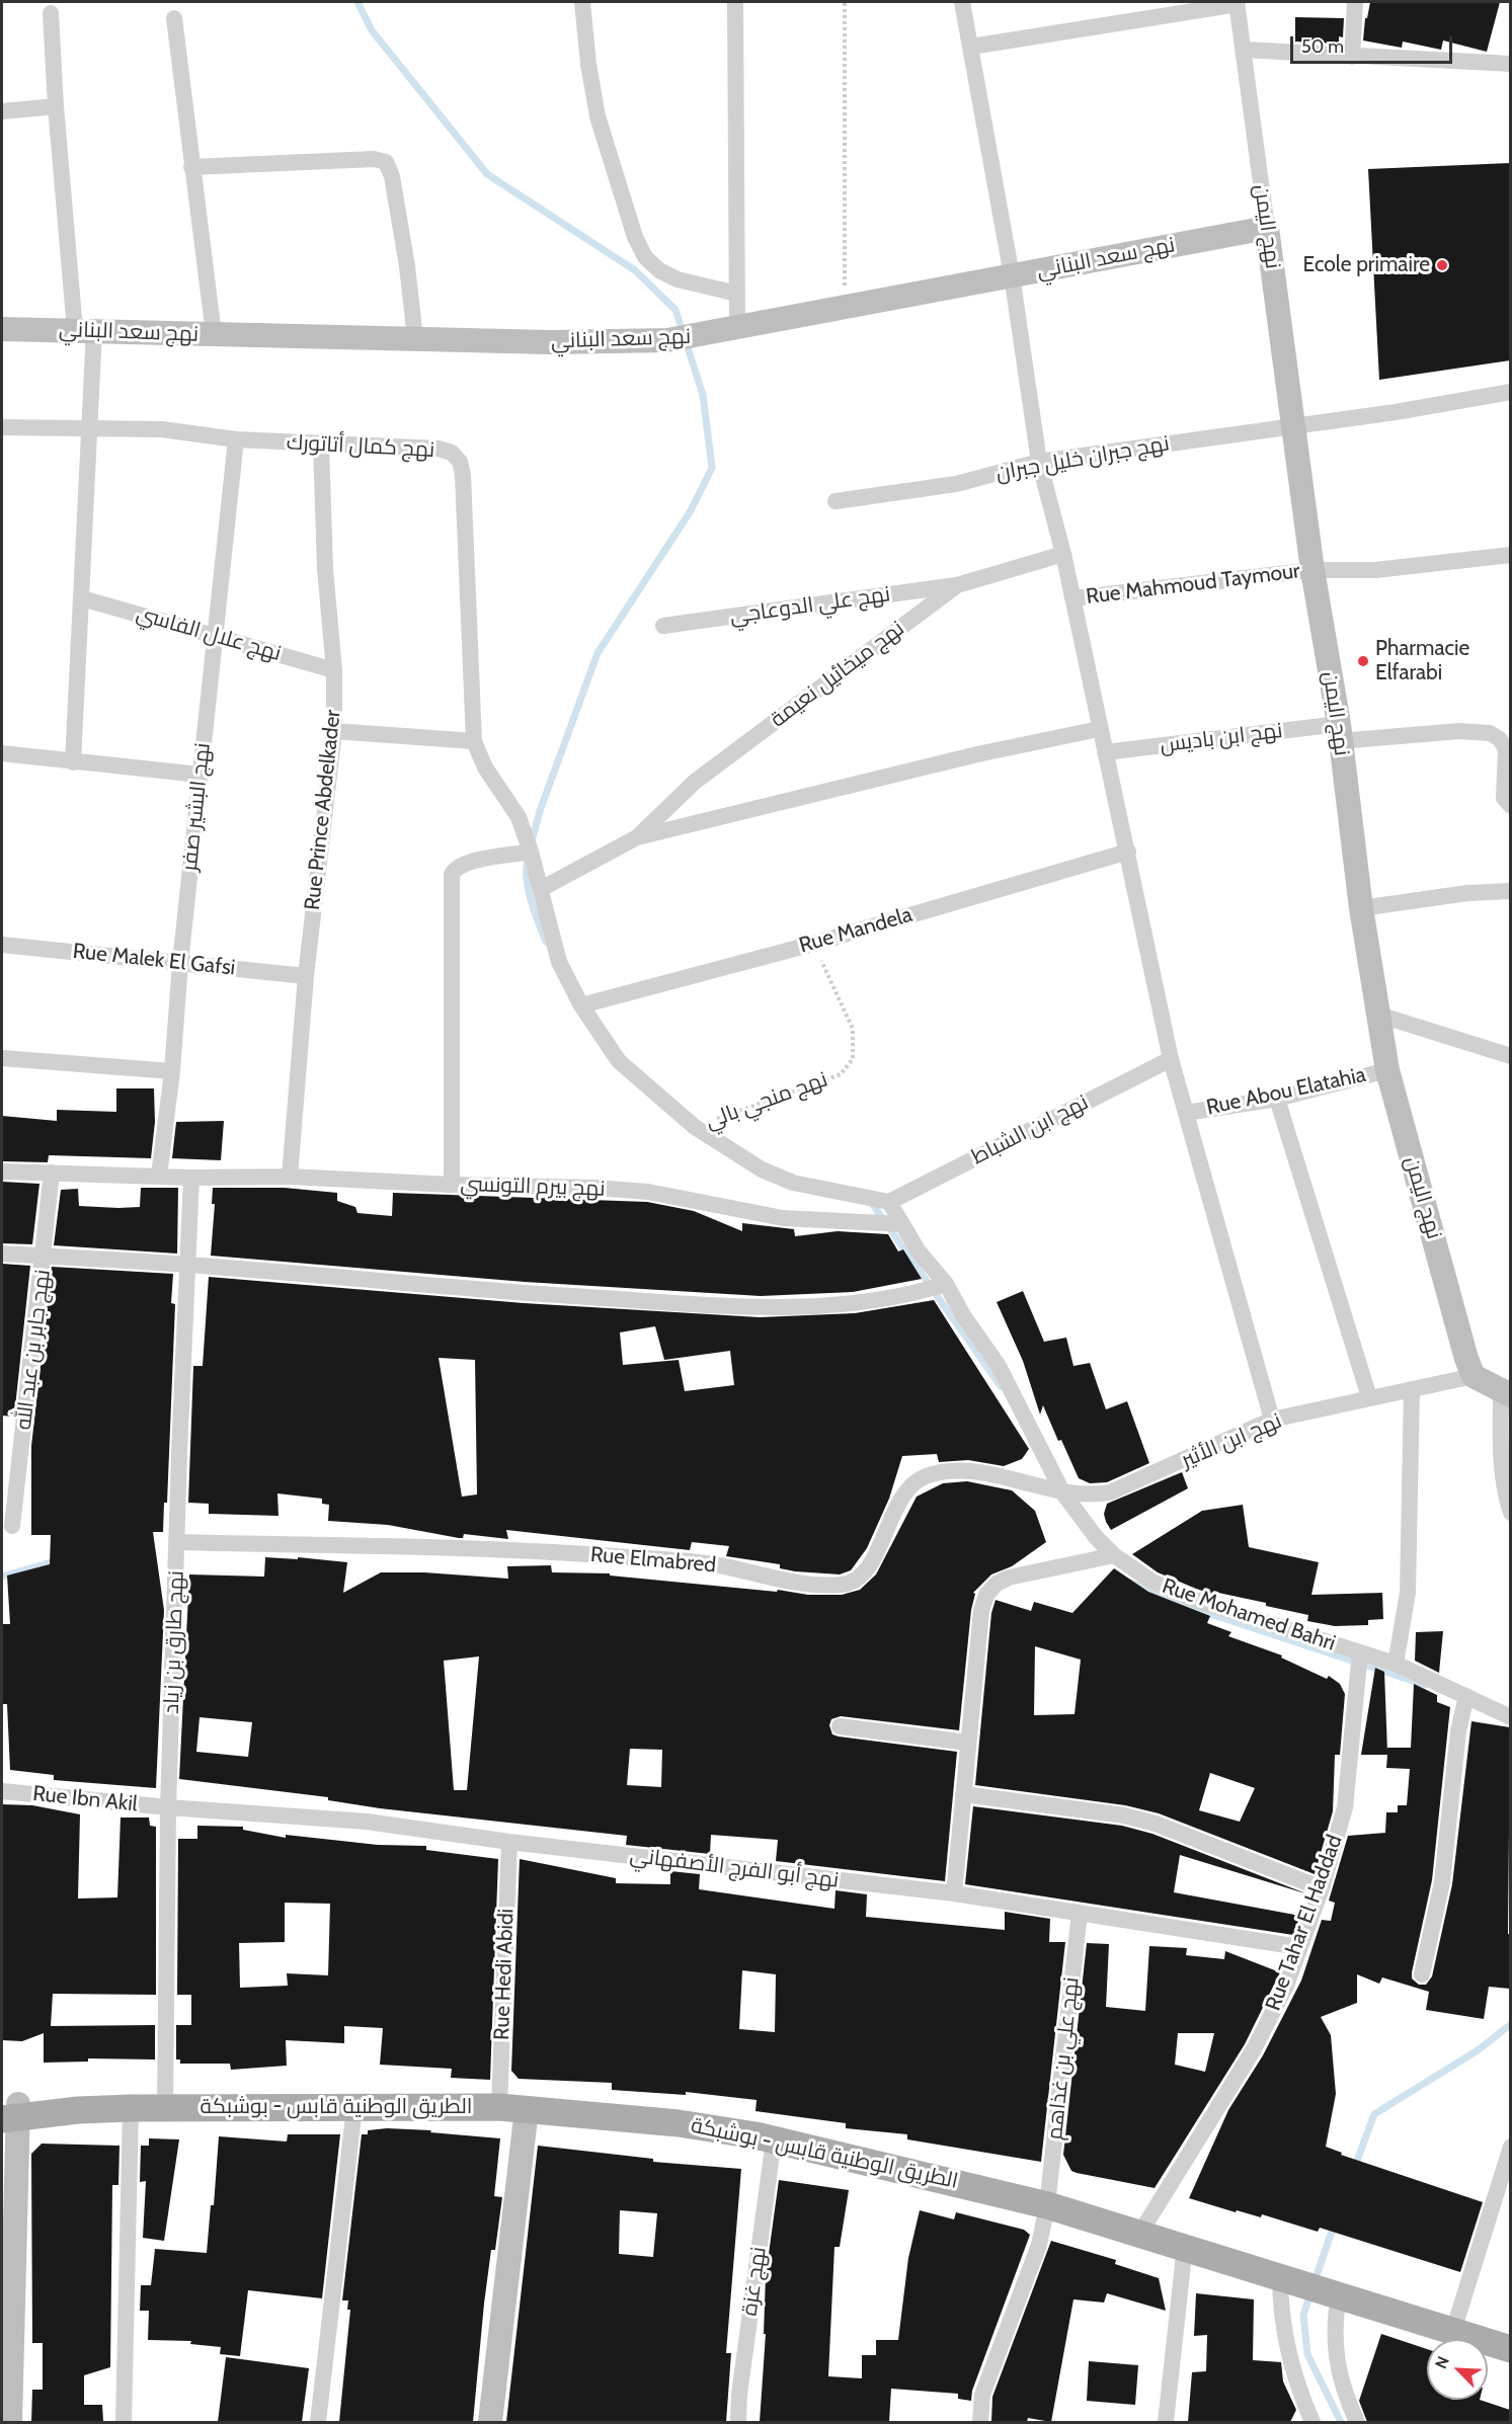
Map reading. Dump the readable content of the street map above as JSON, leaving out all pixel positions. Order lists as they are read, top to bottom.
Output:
{
  "streets": {
    "main road": ["الطريق الوطنية قابس - بوشبكة"],
    "street": [
      "نهج اليمن",
      "نهج سعد البناني",
      "نهج كمال أتاتورك",
      "نهج جبران خليل جبران",
      "Rue Mahmoud Taymour",
      "نهج علي الدوعاجي",
      "نهج علال الفاسي",
      "نهج ميخائيل نعيمة",
      "نهج ابن باديس",
      "نهج البشير صفر",
      "Rue Prince Abdelkader",
      "Rue Mandela",
      "Rue Malek El Gafsi",
      "Rue Abou Elatahia",
      "نهج ابن الشباط",
      "نهج بيرم التونسي",
      "نهج جابر بن عبد الله",
      "نهج ابن الأثير",
      "Rue Elmabred",
      "Rue Mohamed Bahri",
      "نهج طارق بن زياد",
      "Rue Ibn Akil",
      "نهج أبو الفرج الأصفهاني",
      "Rue Tahar El Haddad",
      "Rue Hedi Abidi",
      "نهج علي بن غذاهم",
      "نهج غزة"
    ],
    "path": ["نهج منجي بالي"]
  },
  "crossings": [
    ["نهج اليمن", "نهج سعد البناني"],
    ["نهج اليمن", "نهج جبران خليل جبران"],
    ["نهج اليمن", "Rue Mahmoud Taymour"],
    ["نهج اليمن", "نهج ابن باديس"],
    ["نهج اليمن", "Rue Abou Elatahia"],
    ["نهج اليمن", "نهج ابن الأثير"],
    ["نهج كمال أتاتورك", "نهج البشير صفر"],
    ["نهج كمال أتاتورك", "Rue Prince Abdelkader"],
    ["نهج علي الدوعاجي", "نهج ميخائيل نعيمة"],
    ["نهج علال الفاسي", "نهج البشير صفر"],
    ["نهج علال الفاسي", "Rue Prince Abdelkader"],
    ["نهج البشير صفر", "Rue Malek El Gafsi"],
    ["نهج البشير صفر", "نهج بيرم التونسي"],
    ["Rue Prince Abdelkader", "Rue Malek El Gafsi"],
    ["Rue Prince Abdelkader", "نهج بيرم التونسي"],
    ["Rue Mandela", "نهج منجي بالي"],
    ["نهج ابن الشباط", "Rue Mohamed Bahri"],
    ["نهج بيرم التونسي", "نهج جابر بن عبد الله"],
    ["نهج بيرم التونسي", "Rue Mohamed Bahri"],
    ["نهج بيرم التونسي", "نهج طارق بن زياد"],
    ["نهج ابن الأثير", "Rue Elmabred"],
    ["نهج ابن الأثير", "Rue Mohamed Bahri"],
    ["Rue Elmabred", "Rue Mohamed Bahri"],
    ["Rue Elmabred", "نهج طارق بن زياد"],
    ["Rue Mohamed Bahri", "Rue Tahar El Haddad"],
    ["نهج طارق بن زياد", "Rue Ibn Akil"],
    ["نهج طارق بن زياد", "نهج أبو الفرج الأصفهاني"],
    ["نهج طارق بن زياد", "الطريق الوطنية قابس - بوشبكة"],
    ["Rue Ibn Akil", "نهج أبو الفرج الأصفهاني"],
    ["نهج أبو الفرج الأصفهاني", "Rue Tahar El Haddad"],
    ["نهج أبو الفرج الأصفهاني", "Rue Hedi Abidi"],
    ["نهج أبو الفرج الأصفهاني", "نهج علي بن غذاهم"],
    ["Rue Tahar El Haddad", "الطريق الوطنية قابس - بوشبكة"],
    ["Rue Hedi Abidi", "الطريق الوطنية قابس - بوشبكة"],
    ["نهج علي بن غذاهم", "الطريق الوطنية قابس - بوشبكة"],
    ["الطريق الوطنية قابس - بوشبكة", "نهج غزة"]
  ],
  "places": ["Ecole primaire", "Pharmacie Elfarabi"],
  "scale_bar": "50 m",
  "north": "top left"
}
